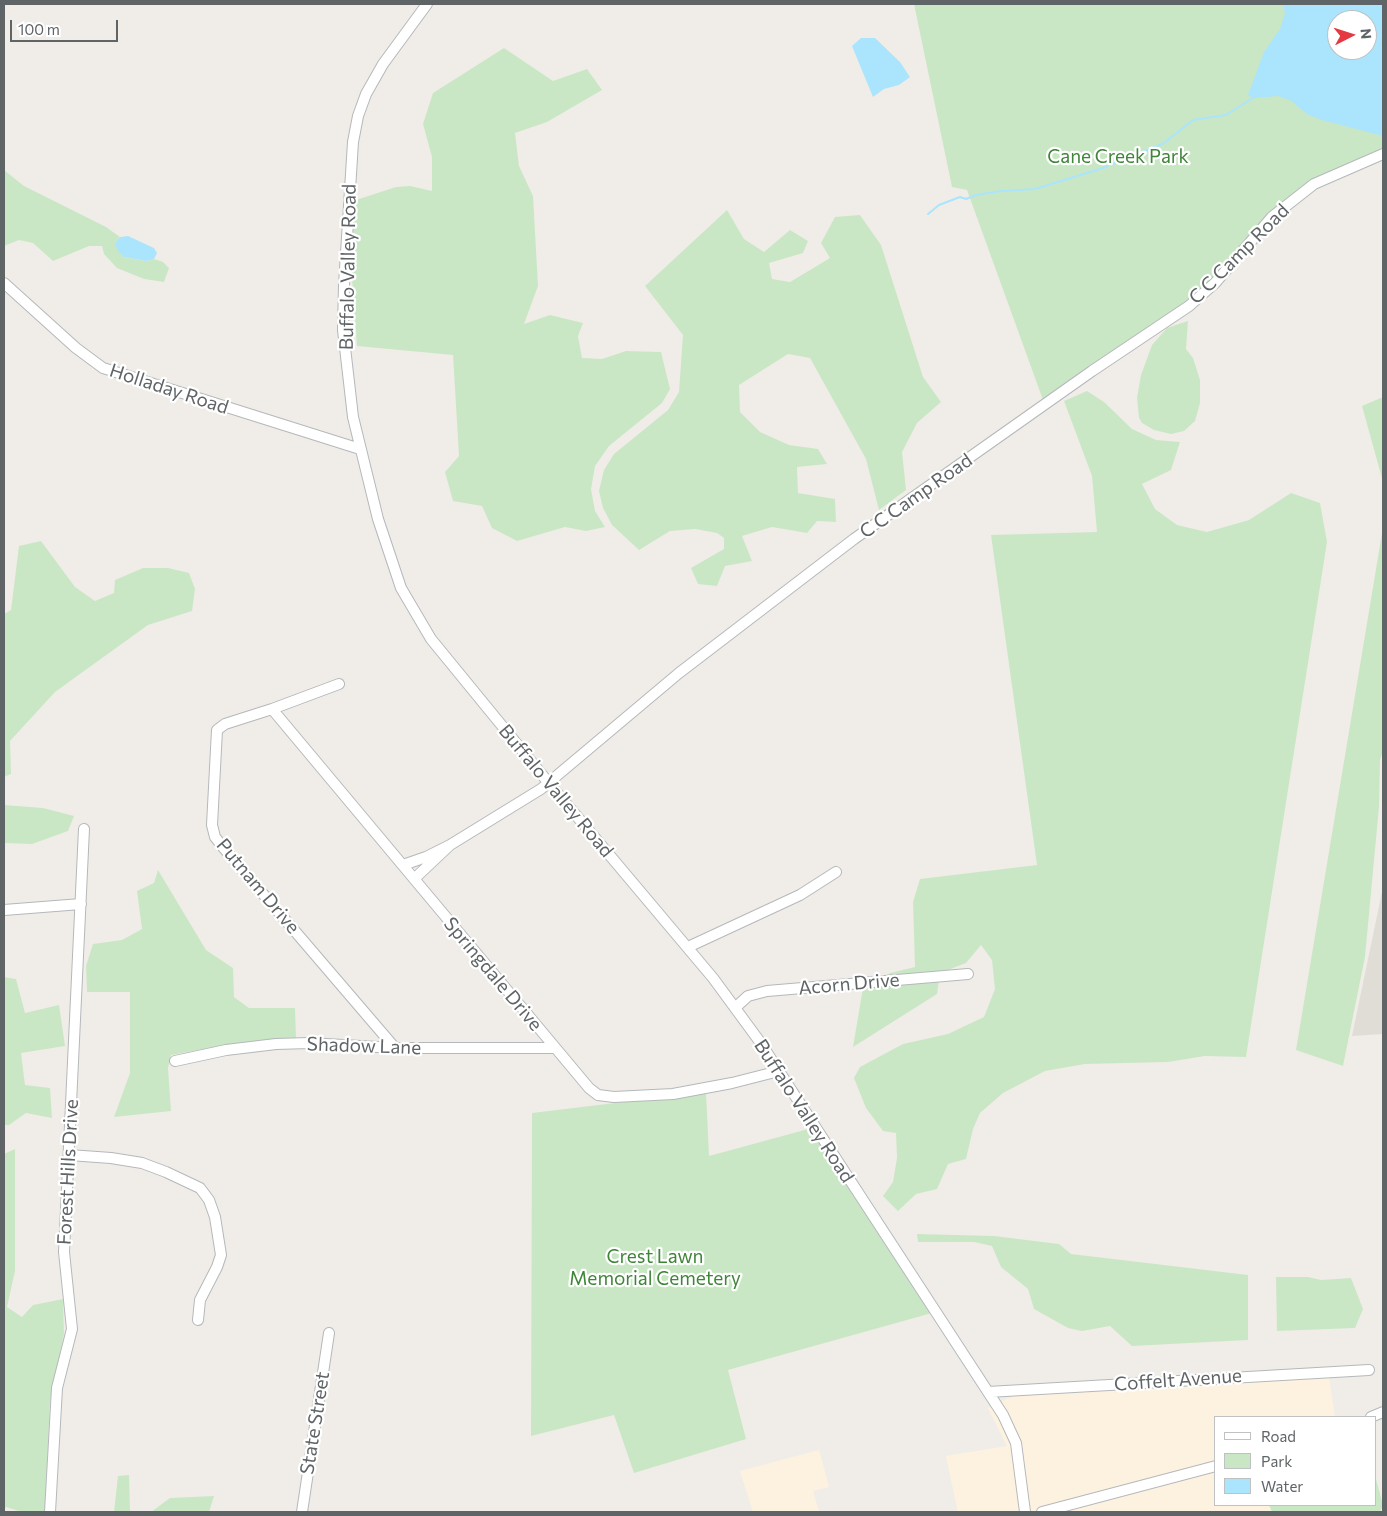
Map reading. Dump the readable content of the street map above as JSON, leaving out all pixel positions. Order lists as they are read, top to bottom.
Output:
{
  "streets": {
    "street": [
      "C C Camp Road",
      "Buffalo Valley Road",
      "Holladay Road",
      "Putnam Drive",
      "Springdale Drive",
      "Acorn Drive",
      "Shadow Lane",
      "Forest Hills Drive",
      "Coffelt Avenue",
      "State Street"
    ]
  },
  "crossings": [
    ["C C Camp Road", "Buffalo Valley Road"],
    ["Buffalo Valley Road", "Holladay Road"],
    ["Buffalo Valley Road", "Springdale Drive"],
    ["Buffalo Valley Road", "Acorn Drive"],
    ["Buffalo Valley Road", "Coffelt Avenue"],
    ["Putnam Drive", "Springdale Drive"],
    ["Putnam Drive", "Shadow Lane"],
    ["Springdale Drive", "Shadow Lane"]
  ],
  "parks": ["Cane Creek Park", "Crest Lawn Memorial Cemetery"],
  "legend": ["Road", "Park", "Water"],
  "scale_bar": "100 m",
  "north": "right"
}
